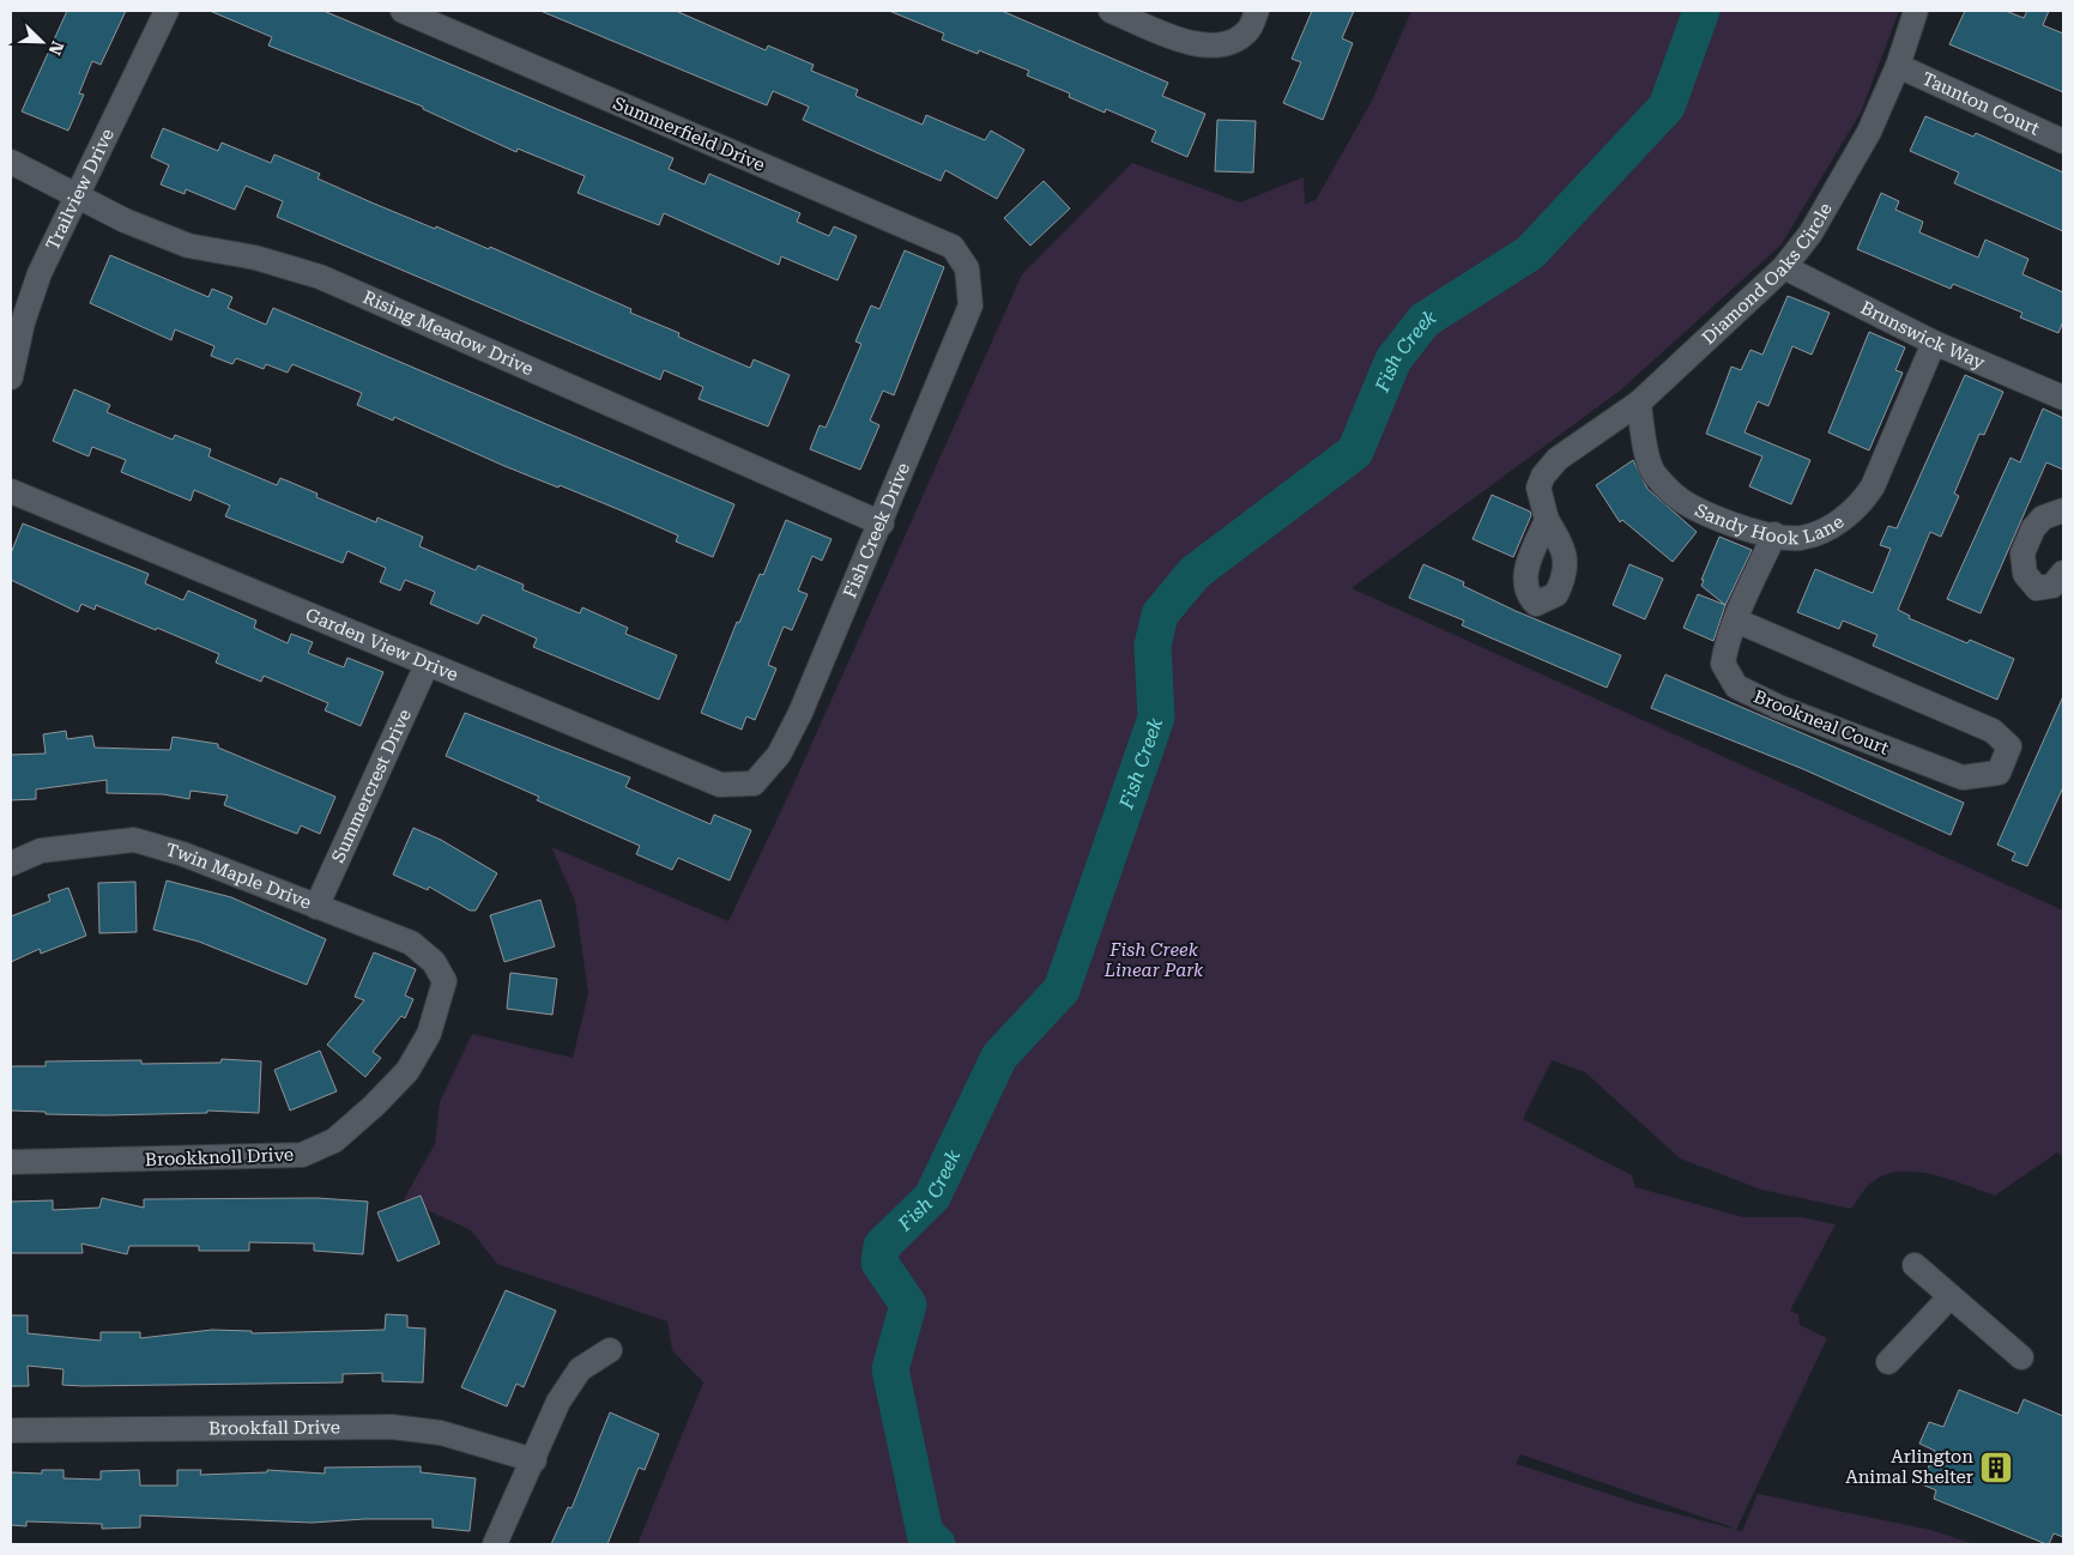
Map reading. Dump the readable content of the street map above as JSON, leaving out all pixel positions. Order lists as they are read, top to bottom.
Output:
{
  "streets": {
    "street": [
      "Taunton Court",
      "Summerfield Drive",
      "Trailview Drive",
      "Diamond Oaks Circle",
      "Rising Meadow Drive",
      "Brunswick Way",
      "Sandy Hook Lane",
      "Fish Creek Drive",
      "Garden View Drive",
      "Brookneal Court",
      "Summercrest Drive",
      "Twin Maple Drive",
      "Brookknoll Drive",
      "Brookfall Drive"
    ]
  },
  "crossings": [
    ["Taunton Court", "Diamond Oaks Circle"],
    ["Summerfield Drive", "Fish Creek Drive"],
    ["Trailview Drive", "Rising Meadow Drive"],
    ["Diamond Oaks Circle", "Brunswick Way"],
    ["Diamond Oaks Circle", "Sandy Hook Lane"],
    ["Rising Meadow Drive", "Fish Creek Drive"],
    ["Brunswick Way", "Sandy Hook Lane"],
    ["Sandy Hook Lane", "Brookneal Court"],
    ["Fish Creek Drive", "Garden View Drive"],
    ["Garden View Drive", "Summercrest Drive"],
    ["Summercrest Drive", "Twin Maple Drive"],
    ["Twin Maple Drive", "Brookknoll Drive"]
  ],
  "water": ["Fish Creek"],
  "parks": ["Fish Creek Linear Park"],
  "places": {
    "building": ["Arlington Animal Shelter"]
  },
  "north": "bottom right"
}
